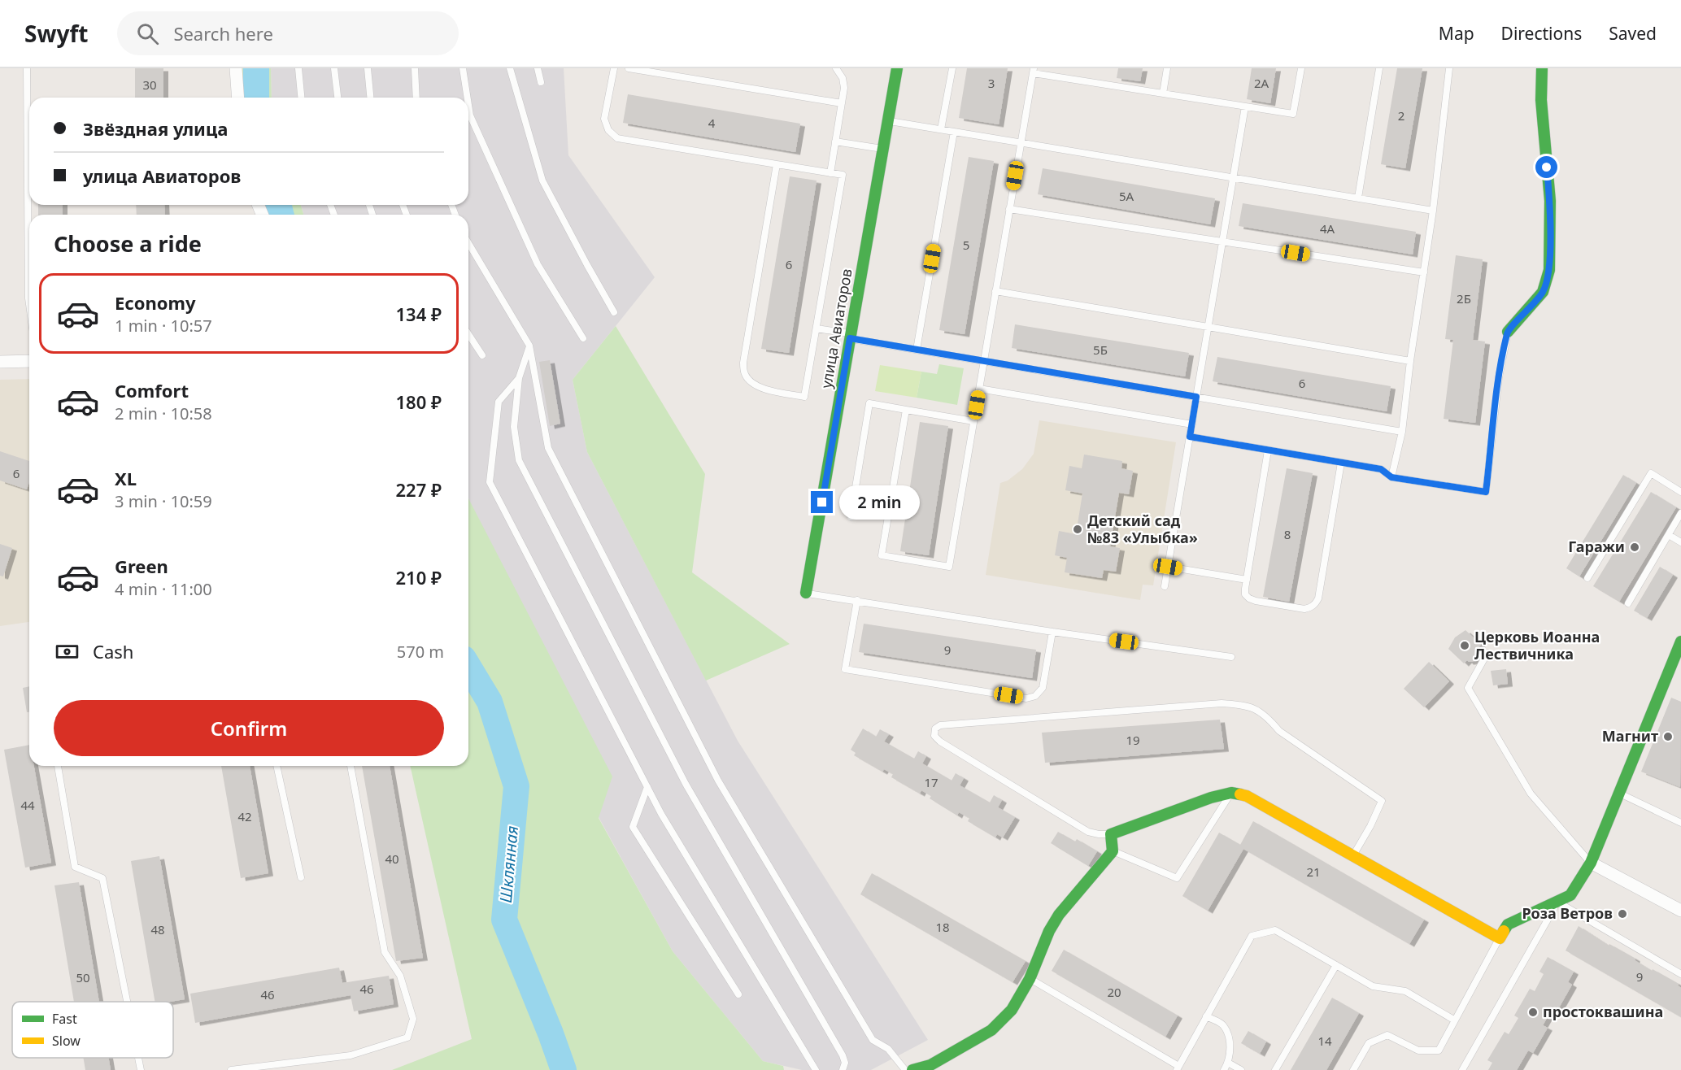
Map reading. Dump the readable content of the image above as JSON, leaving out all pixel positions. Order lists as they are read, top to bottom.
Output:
{
  "streets": {
    "street": ["улица Авиаторов"]
  },
  "water": ["Шклянная"],
  "places": [
    "Детский сад №83 «Улыбка»",
    "Гаражи",
    "Церковь Иоанна Лествичника",
    "Магнит",
    "Роза Ветров",
    "простоквашина"
  ],
  "house_numbers": [
    "3",
    "2А",
    "30",
    "2",
    "4",
    "5А",
    "4А",
    "5",
    "6",
    "2Б",
    "5Б",
    "6",
    "6",
    "8",
    "9",
    "19",
    "17",
    "44",
    "42",
    "40",
    "21",
    "18",
    "48",
    "9",
    "50",
    "46",
    "20",
    "46",
    "14"
  ],
  "legend": ["Fast", "Slow"],
  "page": {
    "header": "Swyft",
    "search": "Search here",
    "nav": ["Map", "Directions", "Saved"],
    "banner": ["Звёздная улица", "улица Авиаторов"],
    "heading": "Choose a ride",
    "list": [
      {
        "name": "Economy",
        "note": "1 min · 10:57",
        "value": "134 ₽"
      },
      {
        "name": "Comfort",
        "note": "2 min · 10:58",
        "value": "180 ₽"
      },
      {
        "name": "XL",
        "note": "3 min · 10:59",
        "value": "227 ₽"
      },
      {
        "name": "Green",
        "note": "4 min · 11:00",
        "value": "210 ₽"
      }
    ],
    "bubble": "2 min",
    "pay": ["Cash", "570 m"],
    "buttons": "Confirm"
  }
}
